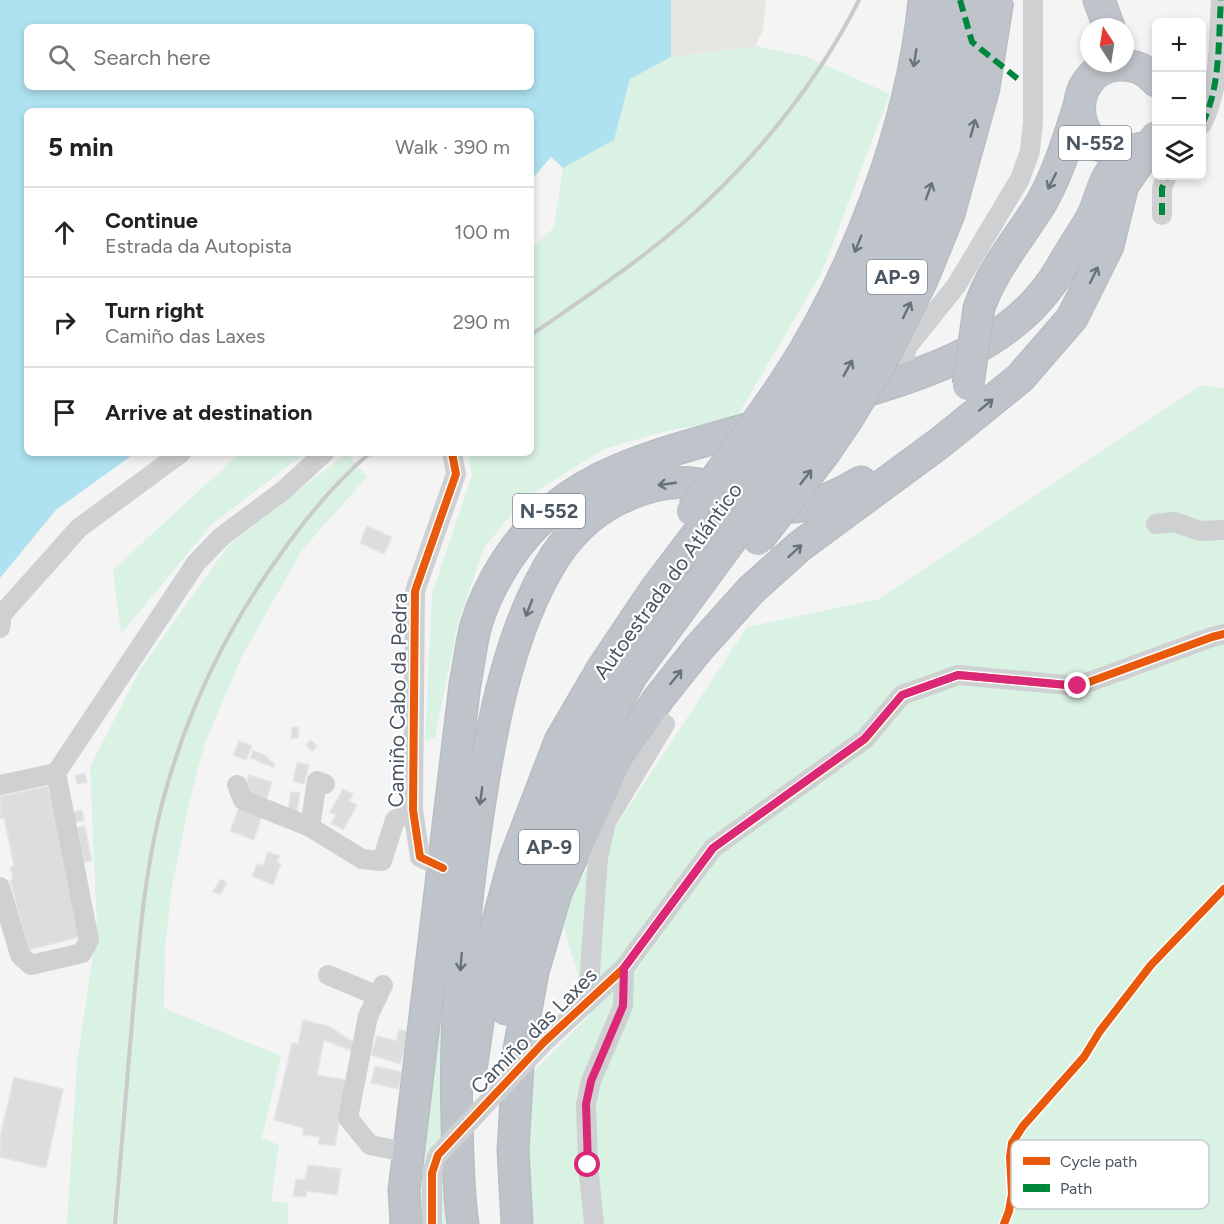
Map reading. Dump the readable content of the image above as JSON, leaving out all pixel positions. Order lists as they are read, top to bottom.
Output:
{
  "streets": {
    "highway": ["N-552", "AP-9", "Autoestrada do Atlántico"],
    "street": ["Camiño Cabo da Pedra", "Camiño das Laxes"]
  },
  "crossings": [
    ["N-552", "Camiño Cabo da Pedra"]
  ],
  "legend": ["Cycle path", "Path"],
  "north": "top",
  "page": {
    "map_buttons": ["+", "−"],
    "search": "Search here",
    "heading": ["5 min", "Walk · 390 m"],
    "list": [
      ["Continue", "Estrada da Autopista", "100 m"],
      ["Turn right", "Camiño das Laxes", "290 m"],
      "Arrive at destination"
    ]
  }
}
